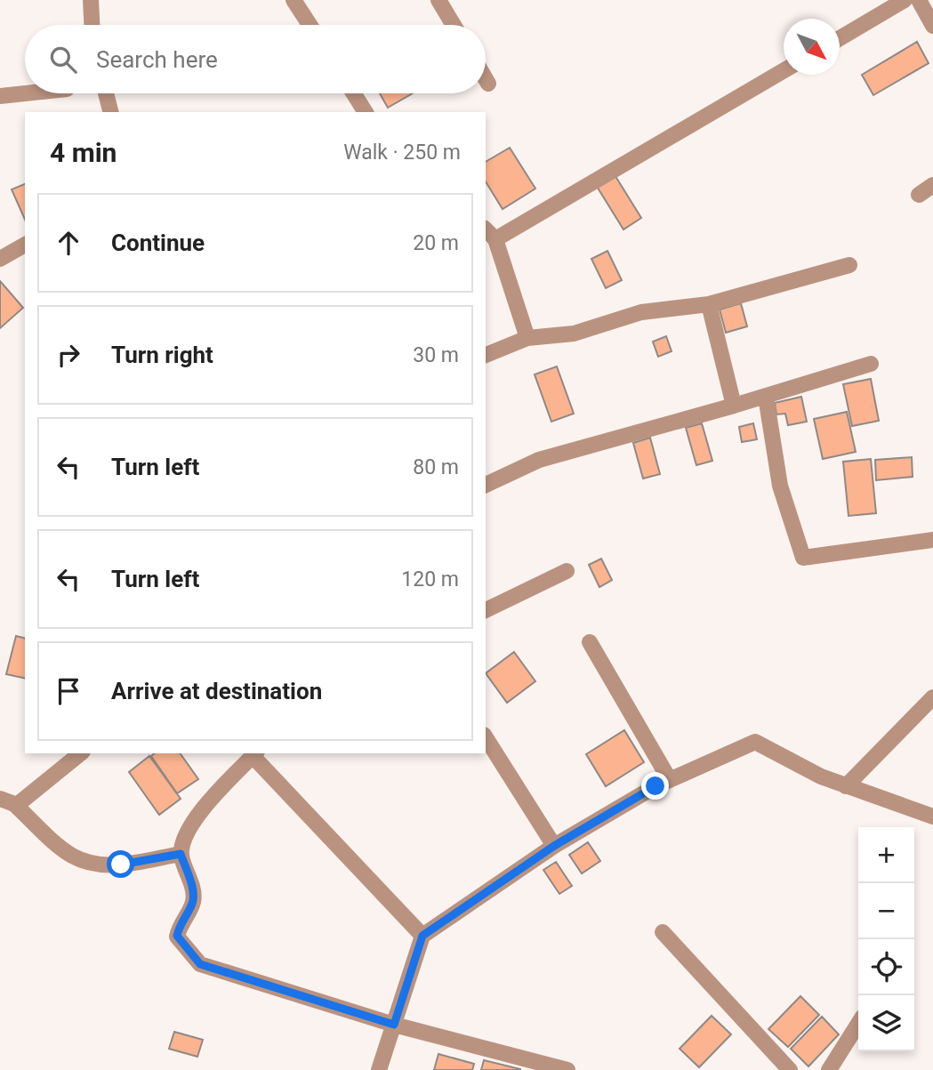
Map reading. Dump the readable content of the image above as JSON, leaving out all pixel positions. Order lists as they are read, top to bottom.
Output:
{
  "north": "bottom right",
  "page": {
    "search": "Search here",
    "heading": ["4 min", "Walk · 250 m"],
    "list": [
      ["Continue", "20 m"],
      ["Turn right", "30 m"],
      ["Turn left", "80 m"],
      ["Turn left", "120 m"],
      "Arrive at destination"
    ],
    "map_buttons": ["+", "−"]
  }
}
